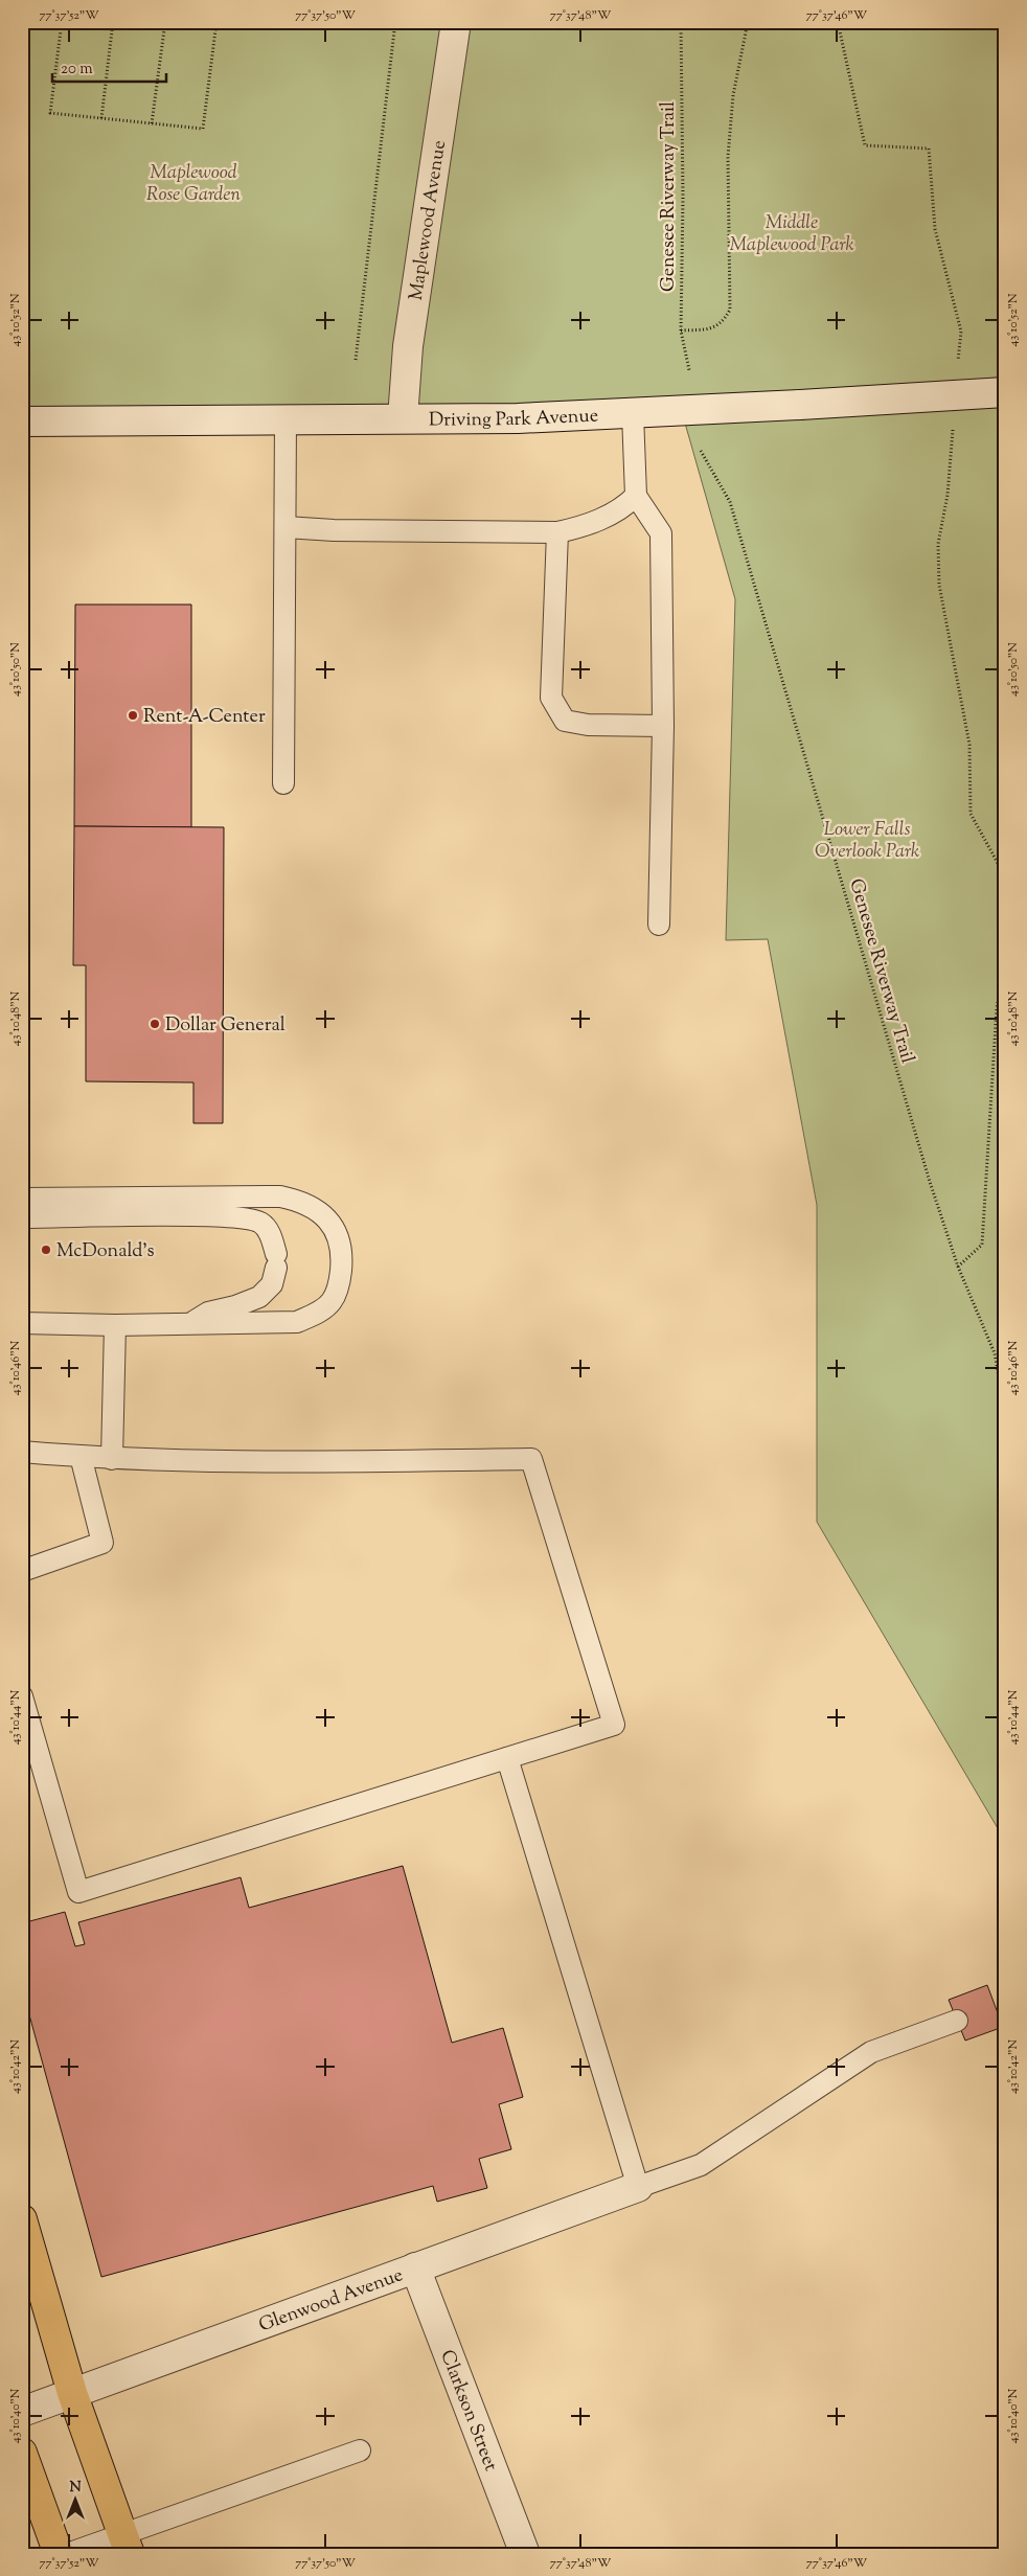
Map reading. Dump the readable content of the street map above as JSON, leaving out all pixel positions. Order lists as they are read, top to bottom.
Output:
{
  "streets": {
    "street": [
      "Maplewood Avenue",
      "Driving Park Avenue",
      "Glenwood Avenue",
      "Clarkson Street"
    ],
    "path": ["Genesee Riverway Trail"]
  },
  "crossings": [
    ["Maplewood Avenue", "Driving Park Avenue"],
    ["Glenwood Avenue", "Clarkson Street"]
  ],
  "parks": ["Maplewood Rose Garden", "Middle Maplewood Park", "Lower Falls Overlook Park"],
  "places": ["Rent-A-Center", "Dollar General", "McDonald's"],
  "scale_bar": "20 m",
  "north": "top",
  "coordinates": [
    "77°37'52\"W",
    "77°37'50\"W",
    "77°37'48\"W",
    "77°37'46\"W",
    "43°10'52\"N",
    "43°10'50\"N",
    "43°10'48\"N",
    "43°10'46\"N",
    "43°10'44\"N",
    "43°10'42\"N",
    "43°10'40\"N"
  ]
}
